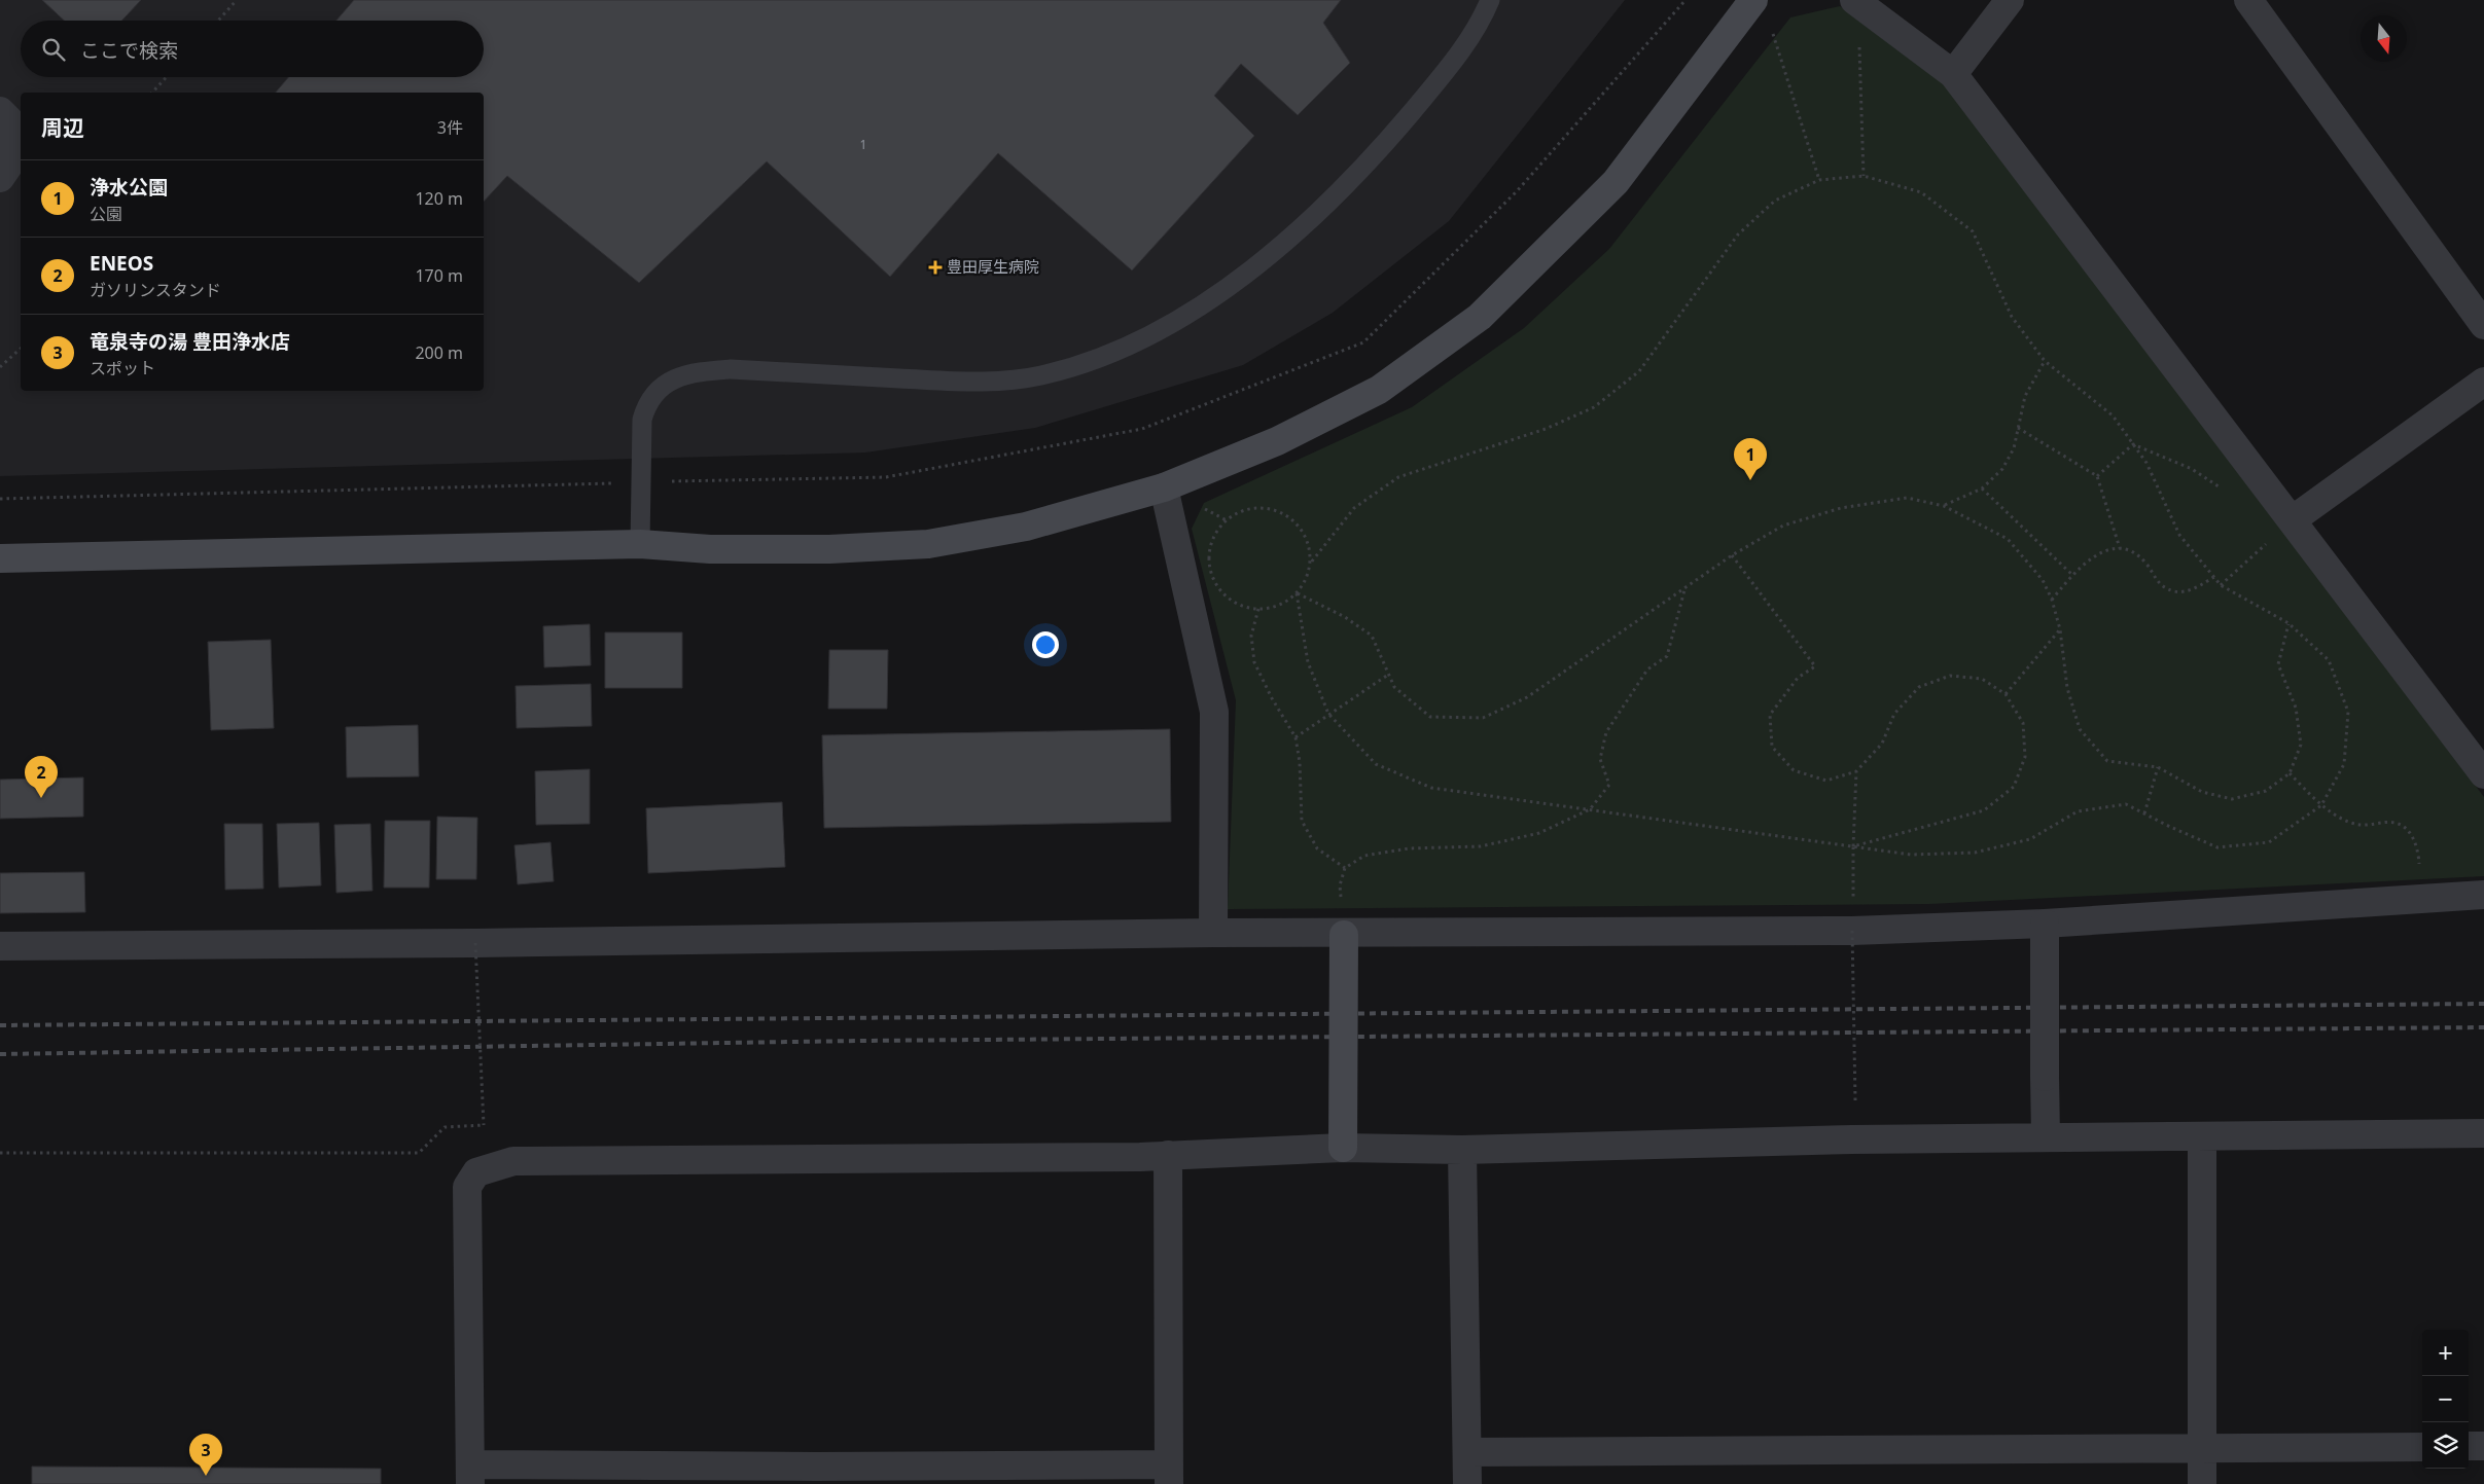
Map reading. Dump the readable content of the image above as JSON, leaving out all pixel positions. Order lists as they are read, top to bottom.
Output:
{
  "places": {
    "health": ["豊田厚生病院"]
  },
  "house_numbers": ["1"],
  "north": "bottom",
  "page": {
    "search": "ここで検索",
    "heading": ["周辺", "3件"],
    "list": [
      {
        "mark": "1",
        "name": "浄水公園",
        "note": "公園",
        "value": "120 m"
      },
      {
        "mark": "2",
        "name": "ENEOS",
        "note": "ガソリンスタンド",
        "value": "170 m"
      },
      {
        "mark": "3",
        "name": "竜泉寺の湯 豊田浄水店",
        "note": "スポット",
        "value": "200 m"
      }
    ],
    "pins": ["1", "2", "3"],
    "map_buttons": ["+", "−"]
  }
}
